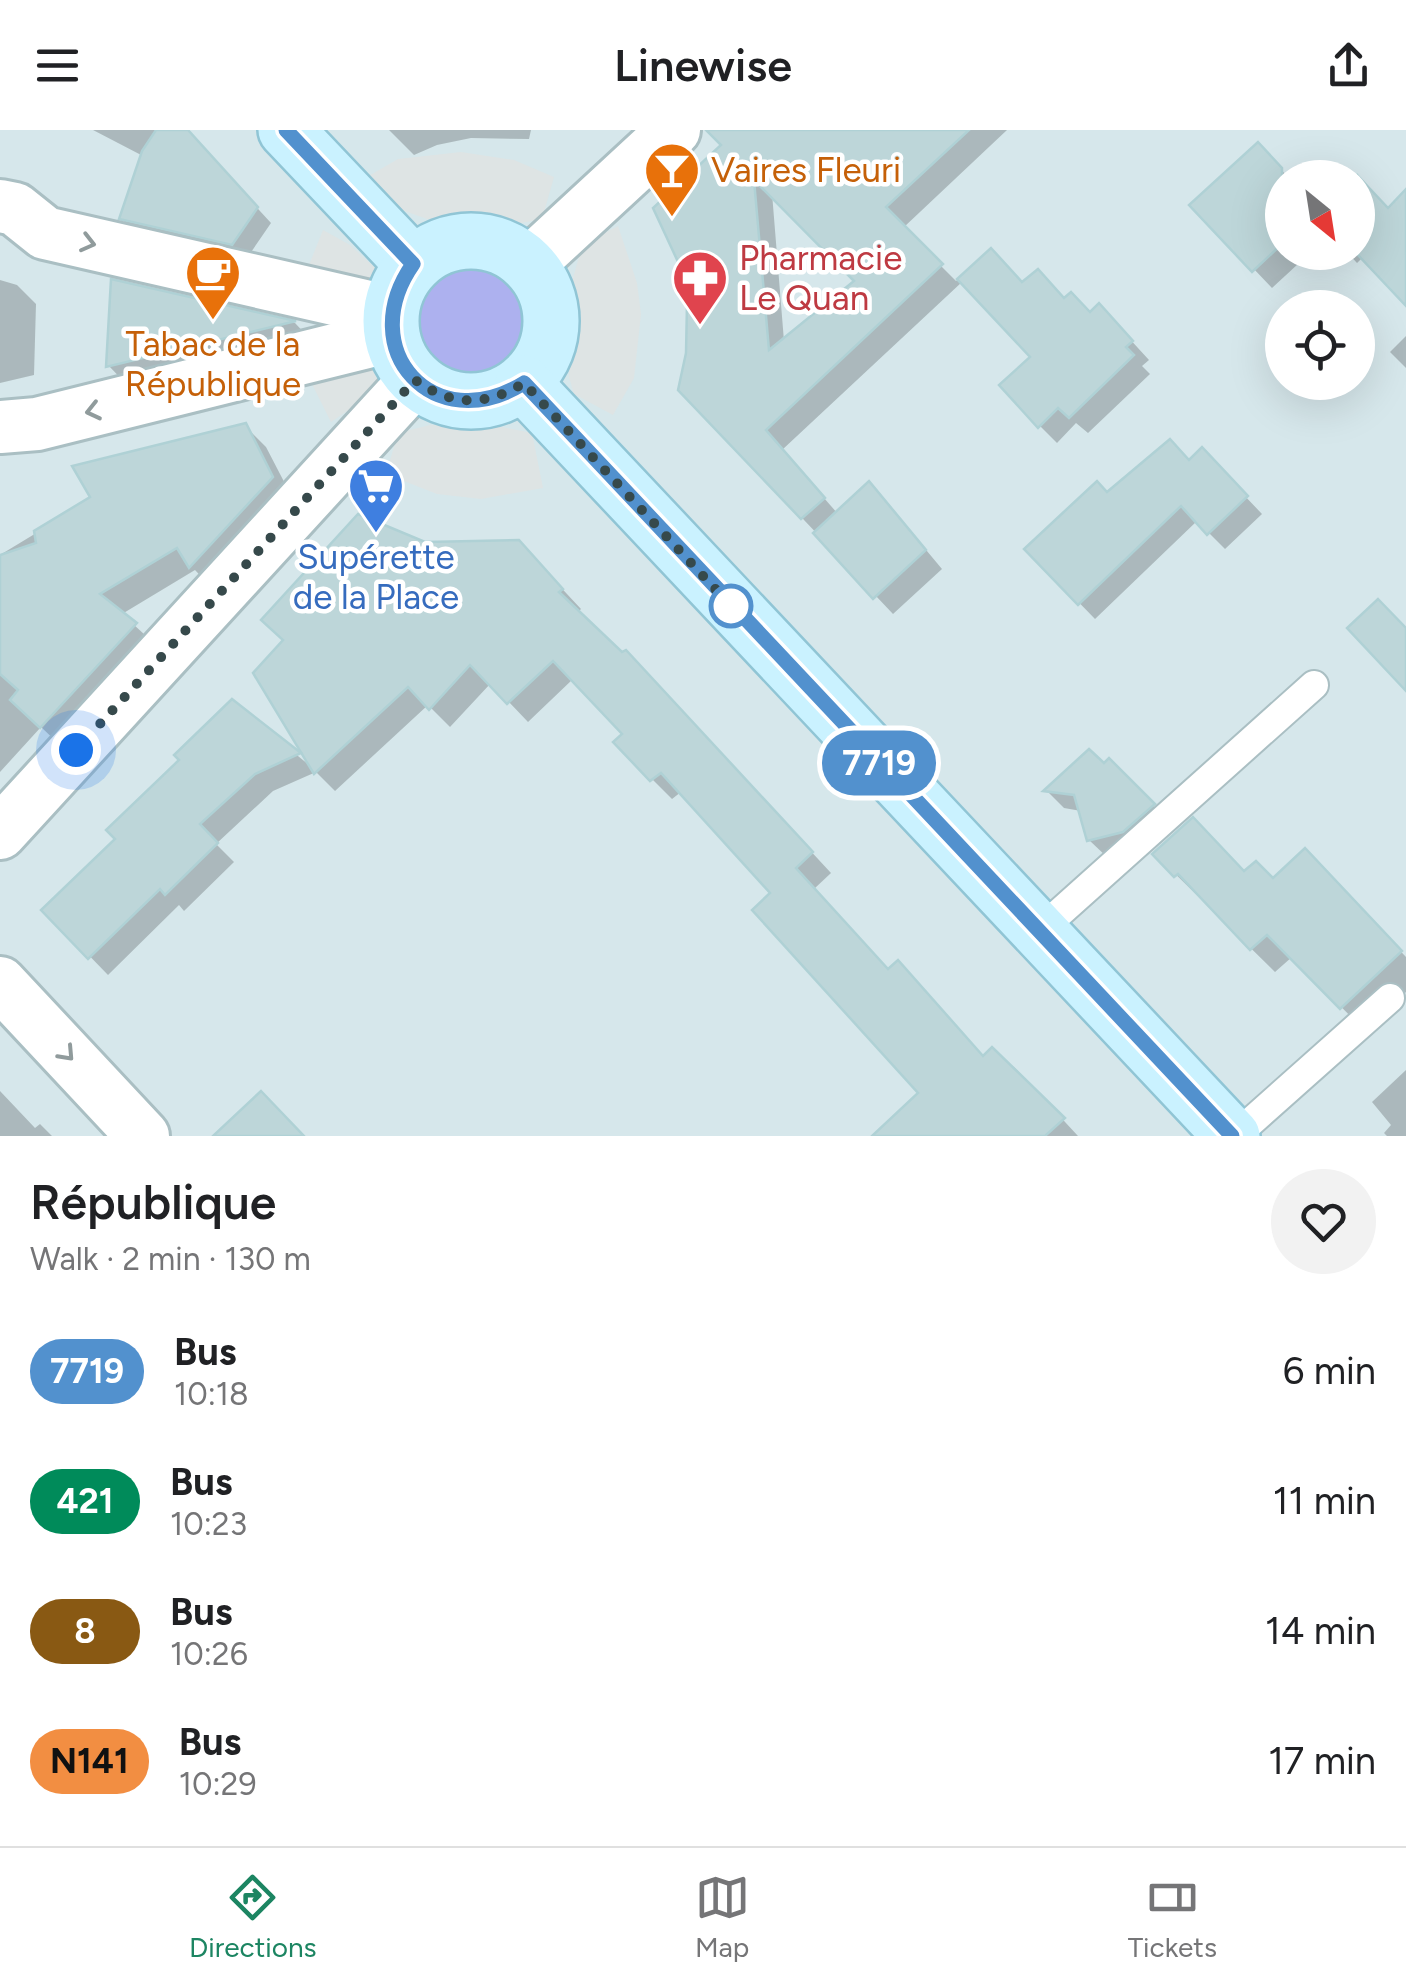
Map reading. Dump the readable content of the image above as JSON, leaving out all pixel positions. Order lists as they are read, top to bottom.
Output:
{
  "places": {
    "bar": ["Vaires Fleuri"],
    "cafe": ["Tabac de la République"],
    "pharmacy": ["Pharmacie Le Quan"],
    "supermarket": ["Supérette de la Place"]
  },
  "lines": ["bus line 7719"],
  "north": "bottom right",
  "page": {
    "header": "Linewise",
    "on_map": "7719",
    "heading": ["République", "Walk · 2 min · 130 m"],
    "list": [
      {
        "mark": "7719",
        "name": "Bus",
        "note": "10:18",
        "value": "6 min"
      },
      {
        "mark": "421",
        "name": "Bus",
        "note": "10:23",
        "value": "11 min"
      },
      {
        "mark": "8",
        "name": "Bus",
        "note": "10:26",
        "value": "14 min"
      },
      {
        "mark": "N141",
        "name": "Bus",
        "note": "10:29",
        "value": "17 min"
      }
    ],
    "tabs": ["Directions", "Map", "Tickets"]
  }
}
